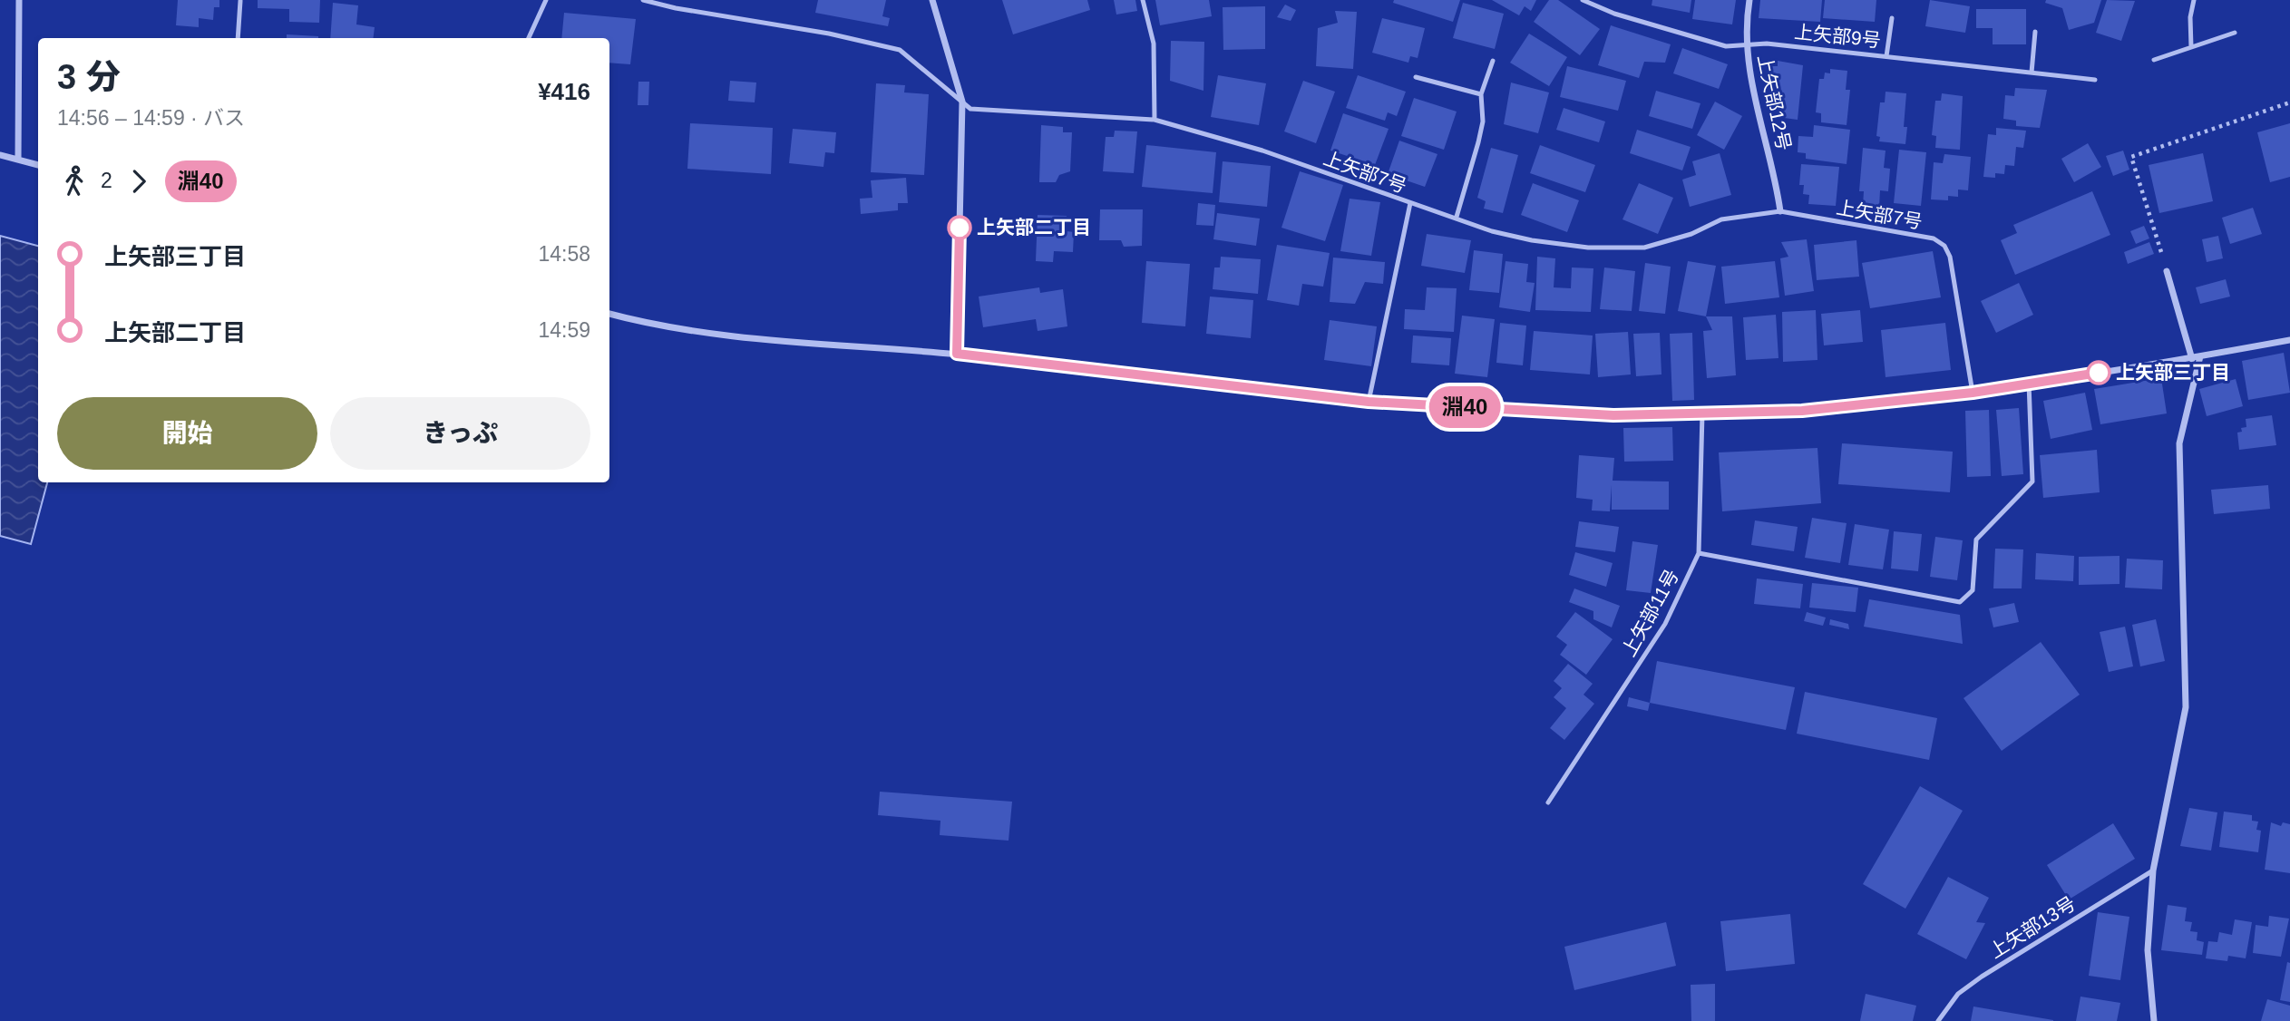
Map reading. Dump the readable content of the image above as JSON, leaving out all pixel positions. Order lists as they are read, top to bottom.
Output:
{
  "streets": {
    "street": ["上矢部12号"],
    "lane": [
      "上矢部9号",
      "上矢部7号",
      "上矢部11号",
      "上矢部13号"
    ]
  },
  "crossings": [
    ["上矢部9号", "上矢部12号"],
    ["上矢部12号", "上矢部7号"]
  ],
  "places": ["上矢部二丁目", "上矢部三丁目"],
  "lines": ["bus line 淵40"],
  "page": {
    "on_map": "淵40",
    "heading": ["3 分", "14:56 – 14:59 · バス", "¥416"],
    "legs": ["2", "淵40"],
    "list": [
      {
        "name": "上矢部三丁目",
        "value": "14:58"
      },
      {
        "name": "上矢部二丁目",
        "value": "14:59"
      }
    ],
    "buttons": ["開始", "きっぷ"]
  }
}
